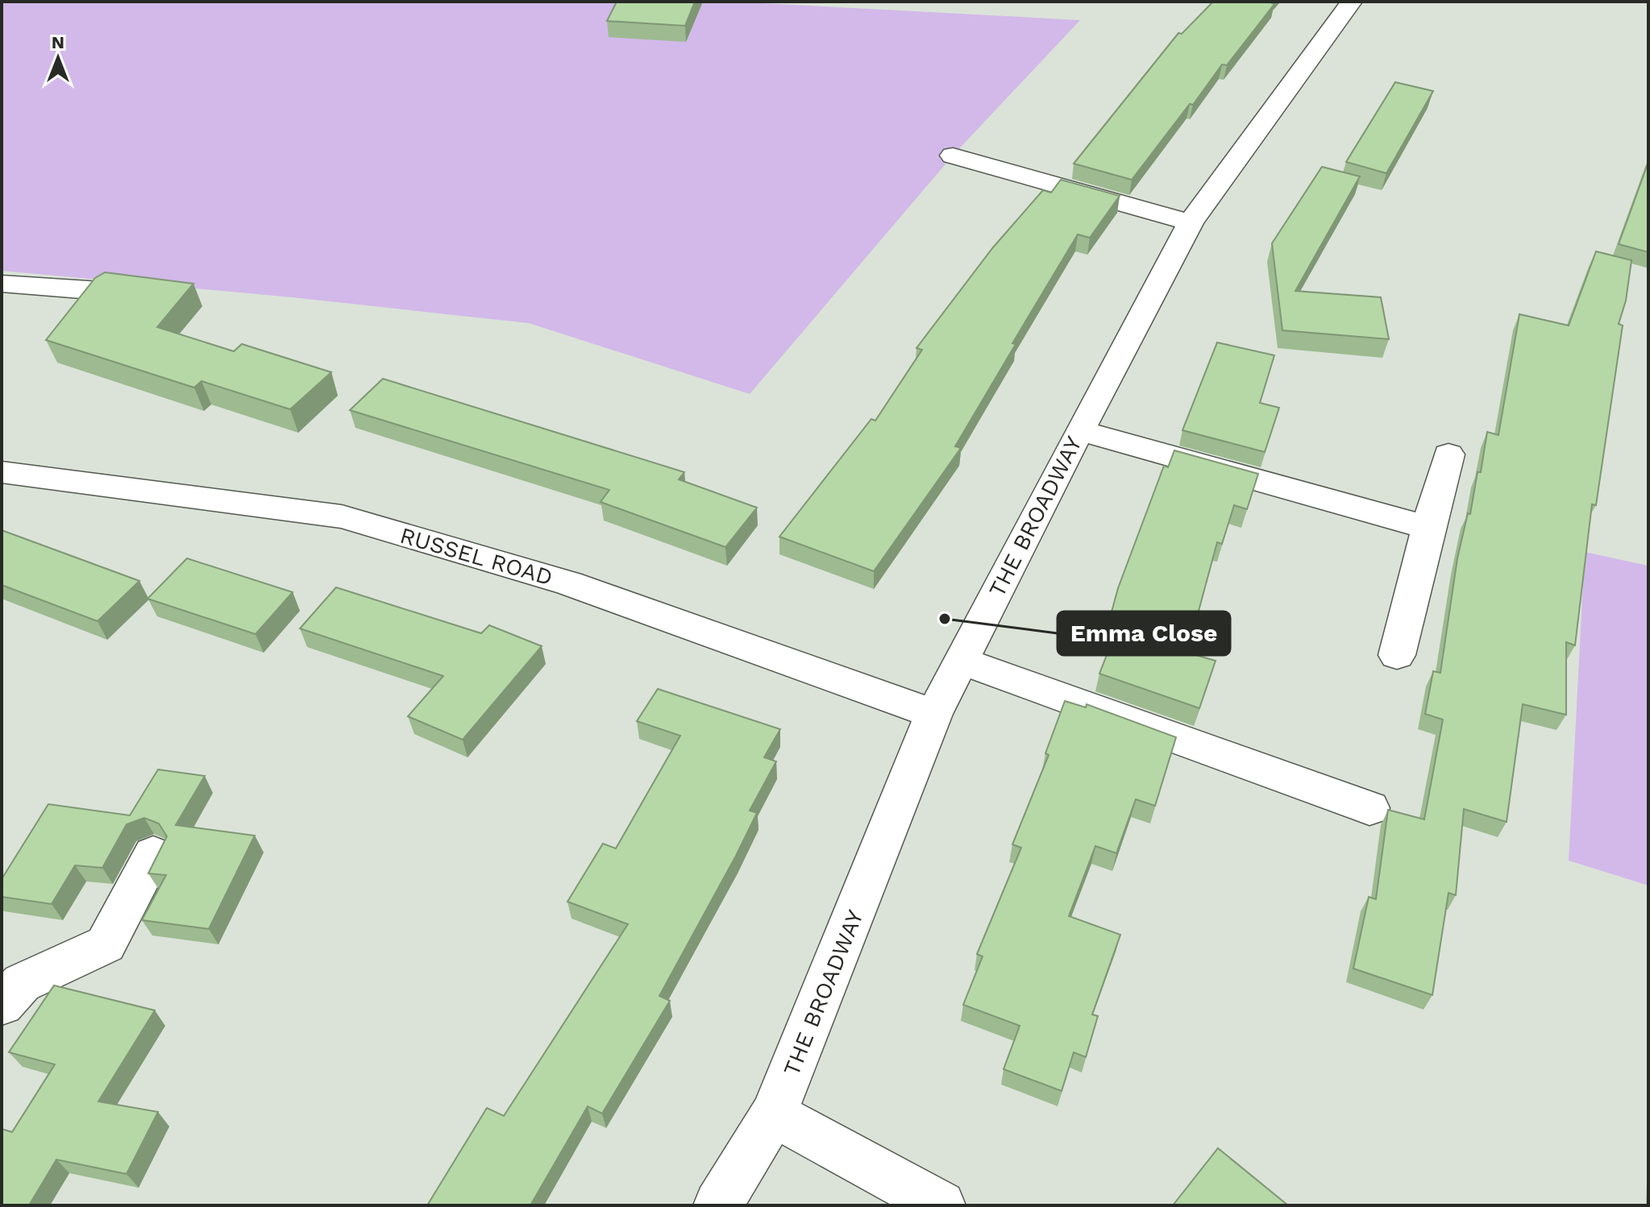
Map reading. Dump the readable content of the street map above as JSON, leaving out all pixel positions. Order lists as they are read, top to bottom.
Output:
{
  "streets": {
    "street": ["THE BROADWAY", "RUSSEL ROAD"]
  },
  "crossings": [
    ["THE BROADWAY", "RUSSEL ROAD"]
  ],
  "places": ["Emma Close"],
  "north": "top"
}
